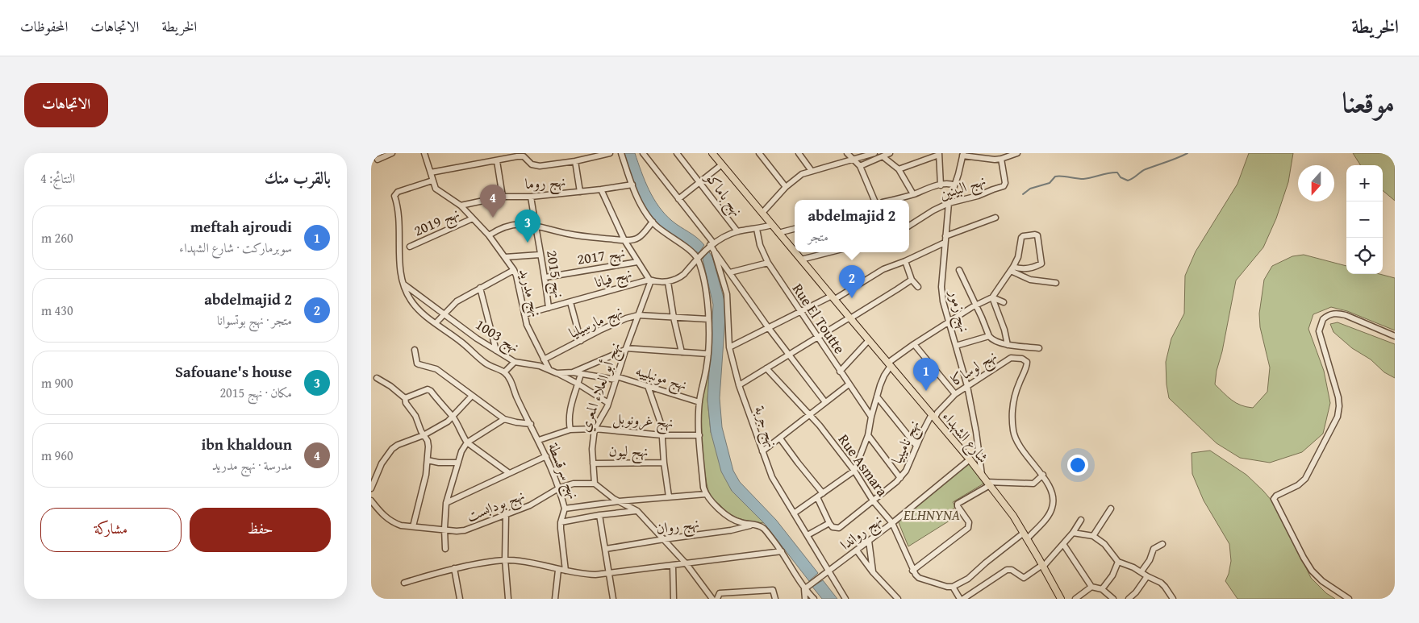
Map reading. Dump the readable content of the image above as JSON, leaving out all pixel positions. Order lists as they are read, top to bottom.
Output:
{
  "streets": {
    "main road": ["شارع الشهداء"],
    "street": [
      "نهج روما",
      "نهج البينين",
      "نهج باماكو",
      "نهج 2019",
      "نهج 2017",
      "نهج 2015",
      "نهج فيانا",
      "نهج مدريد",
      "نهج زمور",
      "Rue El Toutte",
      "نهج مارسيليا",
      "نهج 1003",
      "نهج لوساكا",
      "نهج مونبلييه",
      "نهج أبو العلاء المعري",
      "نهج غرونوبل",
      "نهج جربة",
      "نهج ناميبيا",
      "نهج ليون",
      "Rue Asmara",
      "نهج سرقسطة",
      "نهج بودابست",
      "نهج روان",
      "نهج رواندا"
    ]
  },
  "crossings": [
    ["نهج روما", "نهج 2015"],
    ["نهج روما", "نهج مدريد"],
    ["نهج البينين", "نهج زمور"],
    ["نهج 2019", "نهج مدريد"],
    ["نهج 2017", "نهج 2015"],
    ["نهج 2015", "نهج فيانا"],
    ["نهج فيانا", "نهج مدريد"],
    ["نهج فيانا", "نهج أبو العلاء المعري"],
    ["نهج مدريد", "نهج مارسيليا"],
    ["نهج مدريد", "نهج 1003"],
    ["نهج زمور", "نهج لوساكا"],
    ["نهج زمور", "شارع الشهداء"],
    ["نهج مارسيليا", "نهج أبو العلاء المعري"],
    ["نهج 1003", "نهج مونبلييه"],
    ["نهج 1003", "نهج أبو العلاء المعري"],
    ["نهج لوساكا", "شارع الشهداء"],
    ["نهج لوساكا", "نهج ناميبيا"],
    ["نهج مونبلييه", "نهج أبو العلاء المعري"],
    ["نهج أبو العلاء المعري", "نهج غرونوبل"],
    ["نهج أبو العلاء المعري", "نهج ليون"],
    ["نهج أبو العلاء المعري", "نهج بودابست"],
    ["نهج غرونوبل", "نهج سرقسطة"],
    ["نهج جربة", "نهج رواندا"],
    ["شارع الشهداء", "نهج ناميبيا"],
    ["شارع الشهداء", "نهج رواندا"],
    ["نهج ناميبيا", "Rue Asmara"],
    ["Rue Asmara", "نهج رواندا"],
    ["نهج سرقسطة", "نهج بودابست"]
  ],
  "parks": ["ELHNYNA"],
  "north": "bottom",
  "page": {
    "header": "الخريطة",
    "nav": ["الخريطة", "الاتجاهات", "المحفوظات"],
    "title": "موقعنا",
    "buttons": [
      "الاتجاهات",
      ["حفظ", "مشاركة"]
    ],
    "heading": ["بالقرب منك", "النتائج: 4"],
    "map_buttons": ["+", "−"],
    "pins": [
      "4",
      "3",
      "2",
      "1"
    ],
    "popup": ["abdelmajid 2", "متجر"],
    "list": [
      {
        "mark": "1",
        "name": "meftah ajroudi",
        "note": "سوبرماركت · شارع الشهداء",
        "value": "260 m"
      },
      {
        "mark": "2",
        "name": "abdelmajid 2",
        "note": "متجر · نهج بوتسوانا",
        "value": "430 m"
      },
      {
        "mark": "3",
        "name": "Safouane's house",
        "note": "مكان · نهج 2015",
        "value": "900 m"
      },
      {
        "mark": "4",
        "name": "ibn khaldoun",
        "note": "مدرسة · نهج مدريد",
        "value": "960 m"
      }
    ]
  }
}
